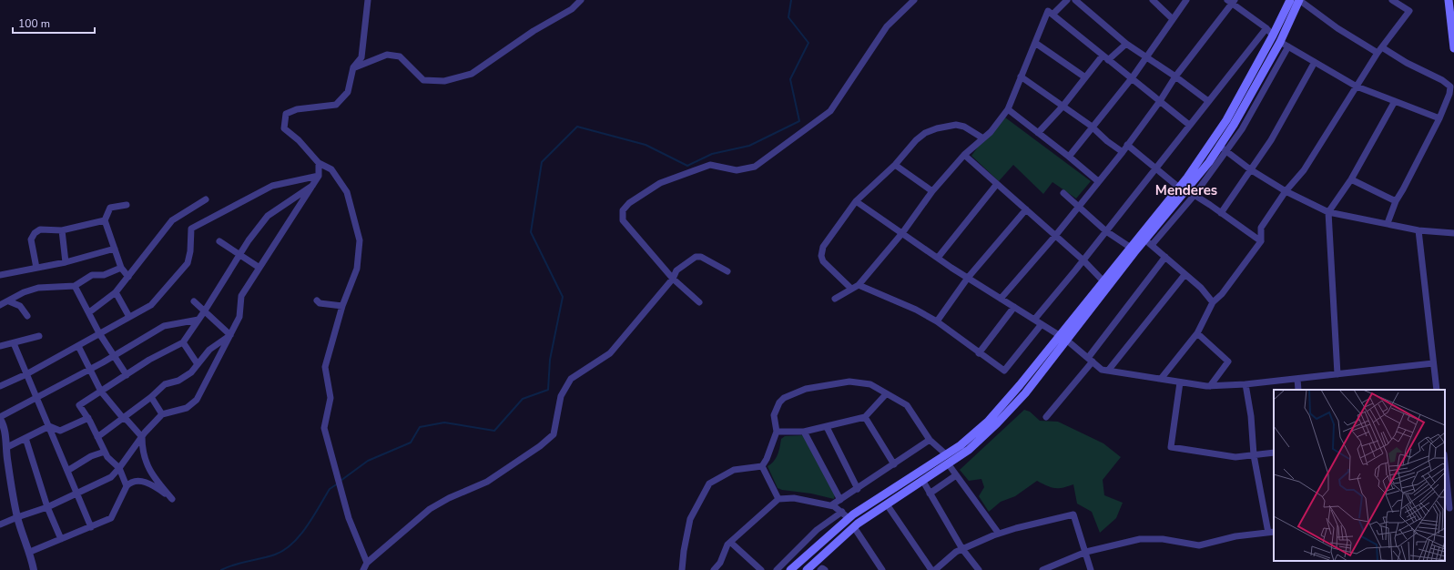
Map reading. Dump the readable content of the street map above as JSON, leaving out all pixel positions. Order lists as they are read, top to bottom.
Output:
{
  "districts": ["Menderes"],
  "scale_bar": "100 m"
}
